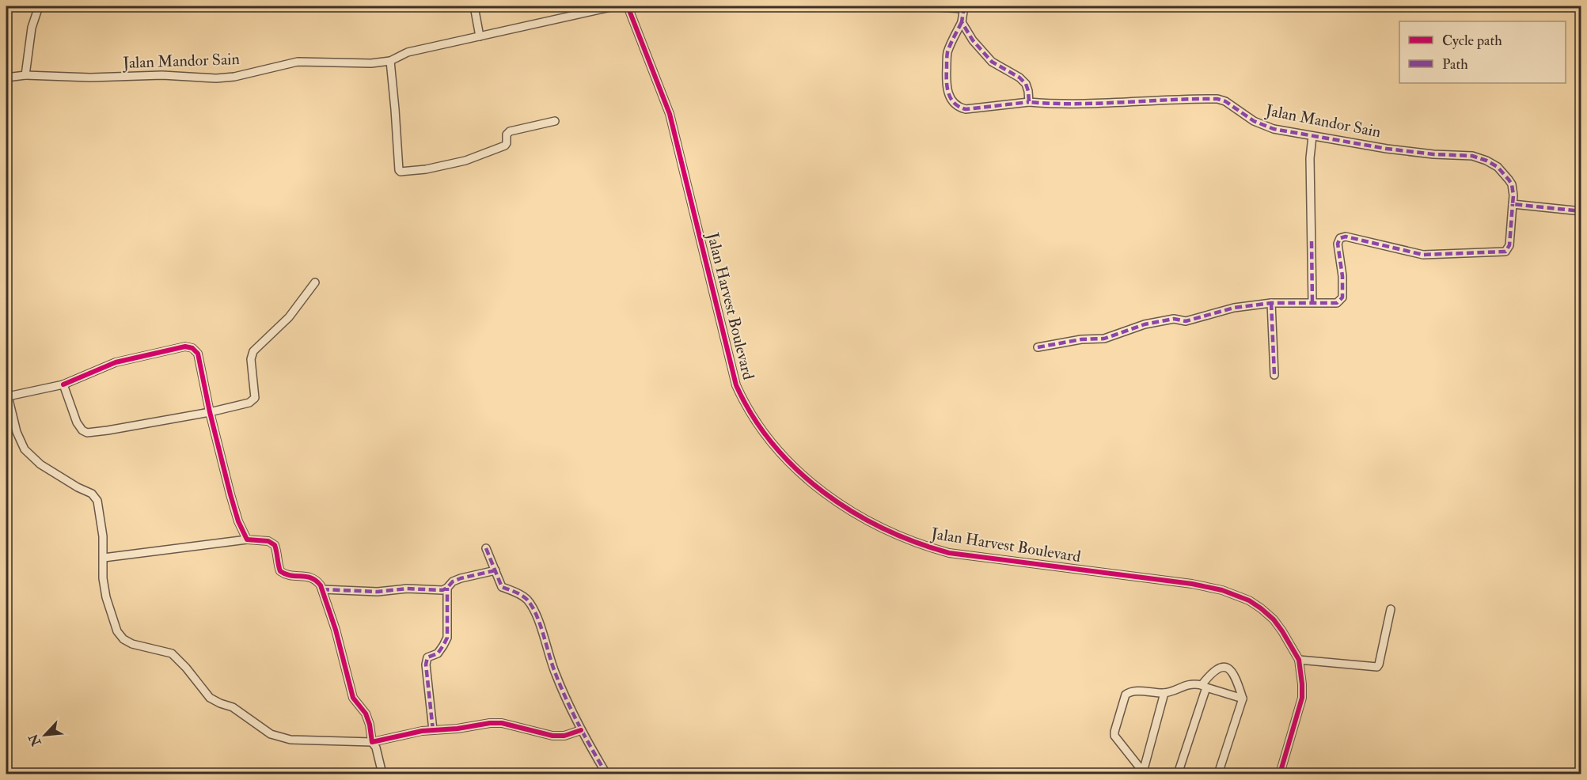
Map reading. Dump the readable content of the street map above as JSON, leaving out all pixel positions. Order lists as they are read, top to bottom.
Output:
{
  "streets": {
    "street": ["Jalan Mandor Sain", "Jalan Harvest Boulevard"]
  },
  "legend": ["Cycle path", "Path"],
  "north": "bottom left"
}
